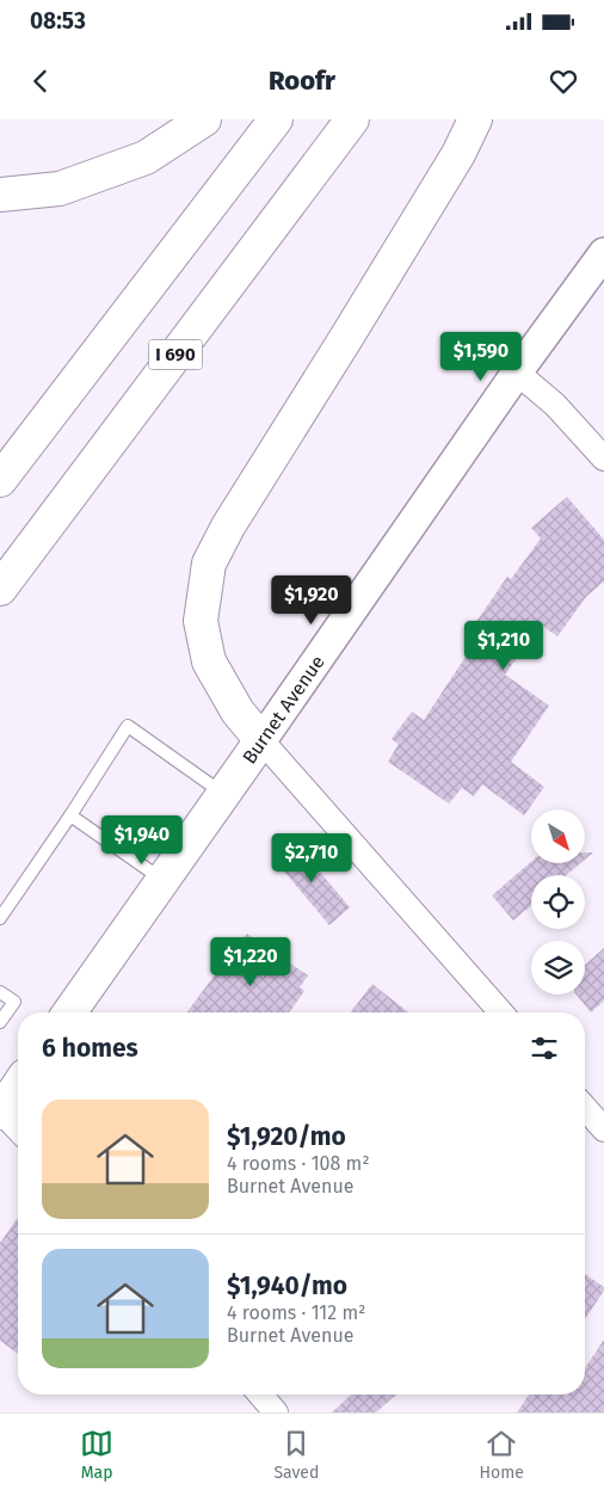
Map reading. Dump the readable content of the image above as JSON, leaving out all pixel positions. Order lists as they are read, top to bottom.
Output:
{
  "streets": {
    "main road": ["I 690", "Burnet Avenue"]
  },
  "north": "bottom right",
  "page": {
    "status": "08:53",
    "header": "Roofr",
    "price": [
      "$1,590",
      "$1,920",
      "$1,210",
      "$1,940",
      "$2,710",
      "$1,220"
    ],
    "heading": "6 homes",
    "list": [
      {
        "name": "$1,920/mo",
        "note": "4 rooms · 108 m² · Burnet Avenue"
      },
      {
        "name": "$1,940/mo",
        "note": "4 rooms · 112 m² · Burnet Avenue"
      }
    ],
    "tabs": ["Map", "Saved", "Home"]
  }
}
